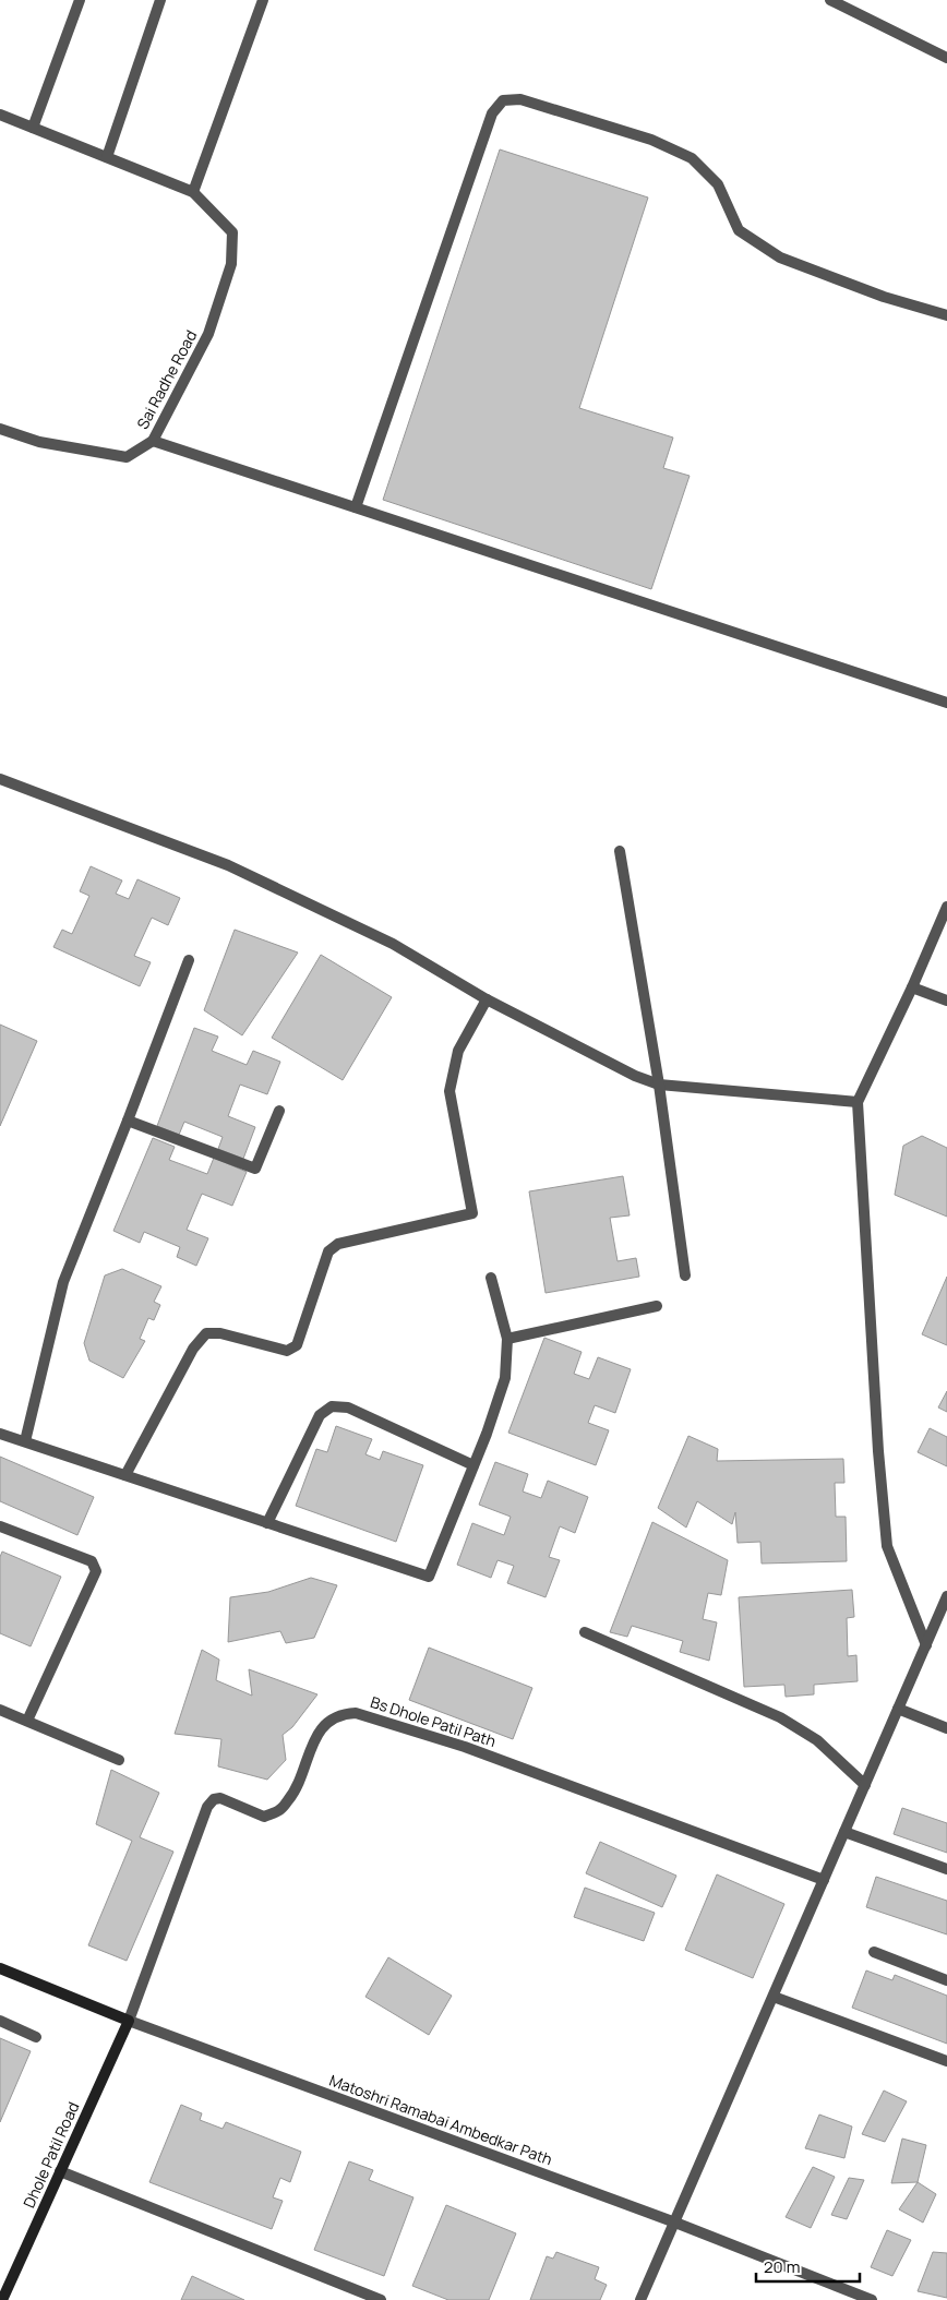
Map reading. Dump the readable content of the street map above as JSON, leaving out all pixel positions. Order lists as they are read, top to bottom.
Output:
{
  "streets": {
    "street": [
      "Sai Radhe Road",
      "Bs Dhole Patil Path",
      "Matoshri Ramabai Ambedkar Path",
      "Dhole Patil Road"
    ]
  },
  "crossings": [
    ["Bs Dhole Patil Path", "Matoshri Ramabai Ambedkar Path"],
    ["Bs Dhole Patil Path", "Dhole Patil Road"],
    ["Matoshri Ramabai Ambedkar Path", "Dhole Patil Road"]
  ],
  "scale_bar": "20 m"
}
